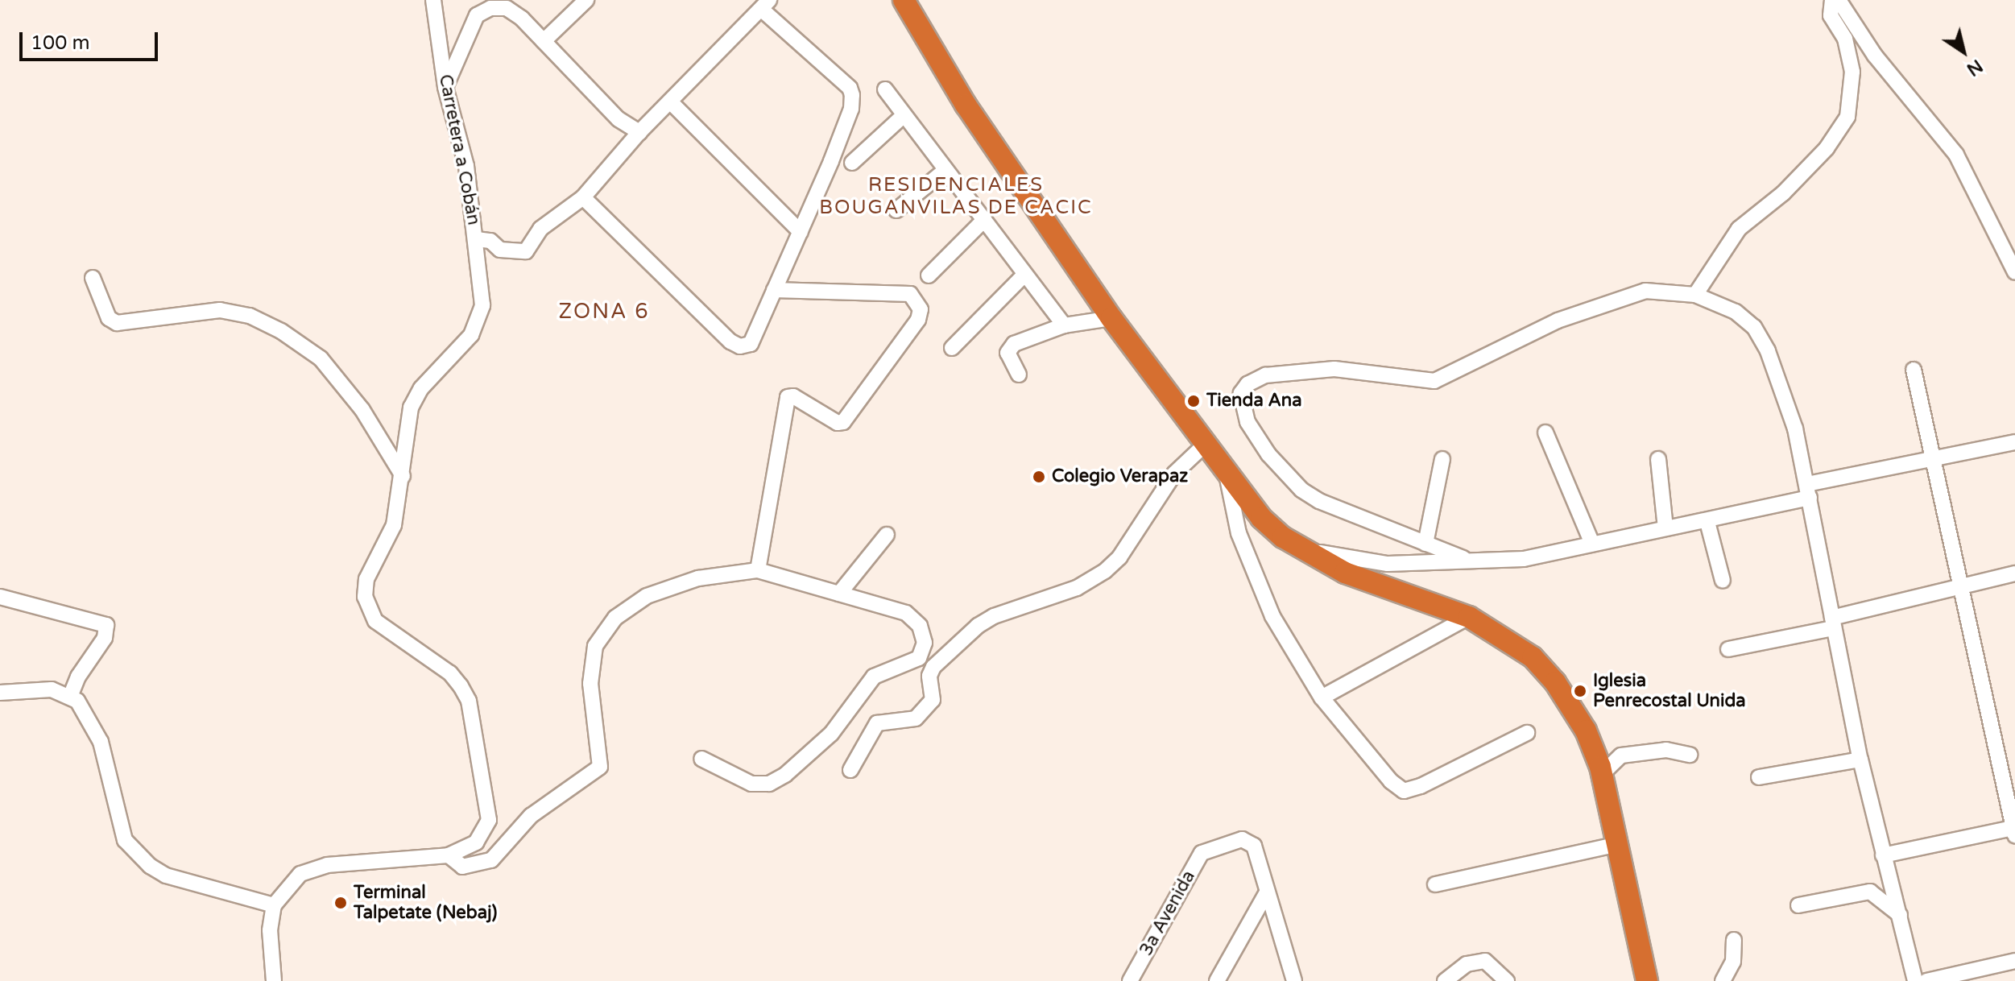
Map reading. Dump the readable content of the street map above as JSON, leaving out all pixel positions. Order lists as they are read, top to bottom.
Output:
{
  "streets": {
    "street": ["Carretera a Cobán", "3a Avenida"]
  },
  "districts": ["RESIDENCIALES BOUGANVILAS DE CACIC", "ZONA 6"],
  "places": [
    "Tienda Ana",
    "Colegio Verapaz",
    "Iglesia Penrecostal Unida",
    "Terminal Talpetate (Nebaj)"
  ],
  "scale_bar": "100 m",
  "north": "bottom right"
}
